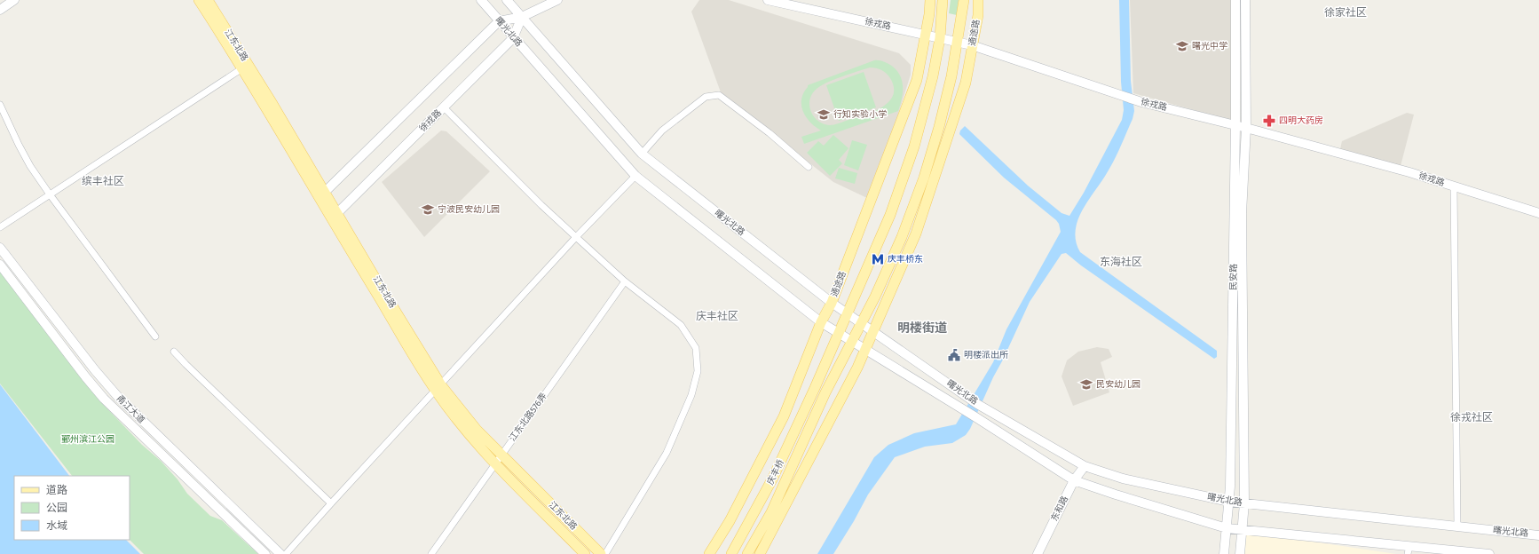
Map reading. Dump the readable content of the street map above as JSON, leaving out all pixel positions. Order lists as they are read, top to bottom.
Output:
{
  "streets": {
    "main road": [
      "徐戎路",
      "曙光北路",
      "通途路",
      "江东北路",
      "民安路",
      "甬江大道",
      "庆丰桥",
      "东和路"
    ],
    "street": ["江东北路576弄"]
  },
  "crossings": [
    ["徐戎路", "曙光北路"],
    ["徐戎路", "通途路"],
    ["徐戎路", "江东北路"],
    ["徐戎路", "民安路"],
    ["曙光北路", "通途路"],
    ["曙光北路", "民安路"],
    ["曙光北路", "庆丰桥"],
    ["曙光北路", "东和路"],
    ["通途路", "庆丰桥"],
    ["江东北路", "江东北路576弄"]
  ],
  "districts": [
    "徐家社区",
    "缤丰社区",
    "东海社区",
    "庆丰社区",
    "明楼街道",
    "徐戎社区"
  ],
  "parks": ["鄞州滨江公园"],
  "places": {
    "school or university": [
      "曙光中学",
      "行知实验小学",
      "宁波民安幼儿园",
      "民安幼儿园"
    ],
    "pharmacy": ["四明大药房"],
    "metro station": ["庆丰桥东"],
    "public building": ["明楼派出所"]
  },
  "legend": ["道路", "公园", "水域"]
}
